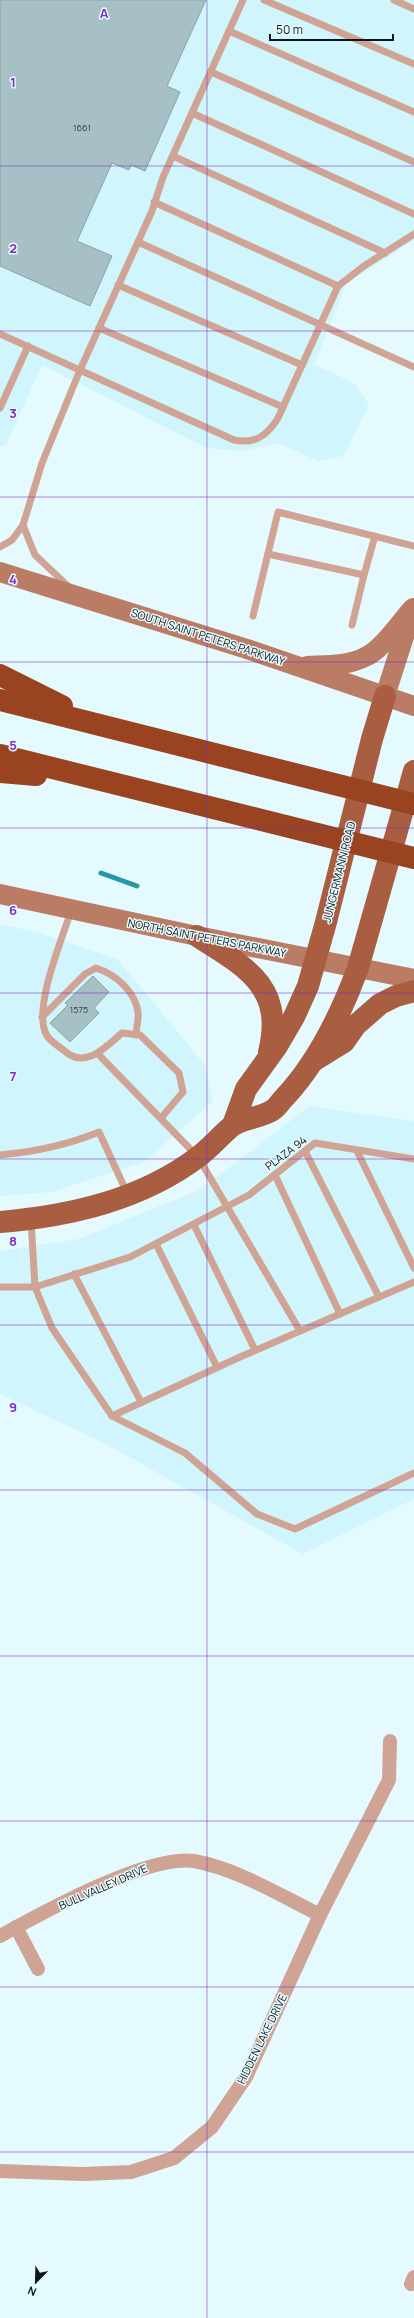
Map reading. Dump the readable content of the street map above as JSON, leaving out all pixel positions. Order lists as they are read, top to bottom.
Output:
{
  "streets": {
    "main road": ["SOUTH SAINT PETERS PARKWAY", "JUNGERMANN ROAD", "NORTH SAINT PETERS PARKWAY"],
    "street": ["BULL VALLEY DRIVE", "HIDDEN LAKE DRIVE"],
    "lane": ["PLAZA 94"]
  },
  "crossings": [
    ["SOUTH SAINT PETERS PARKWAY", "JUNGERMANN ROAD"],
    ["JUNGERMANN ROAD", "NORTH SAINT PETERS PARKWAY"],
    ["BULL VALLEY DRIVE", "HIDDEN LAKE DRIVE"]
  ],
  "house_numbers": ["1661", "1575"],
  "scale_bar": "50 m",
  "north": "bottom left",
  "grid": {
    "columns": ["A"],
    "rows": [
      "1",
      "2",
      "3",
      "4",
      "5",
      "6",
      "7",
      "8",
      "9"
    ]
  }
}
